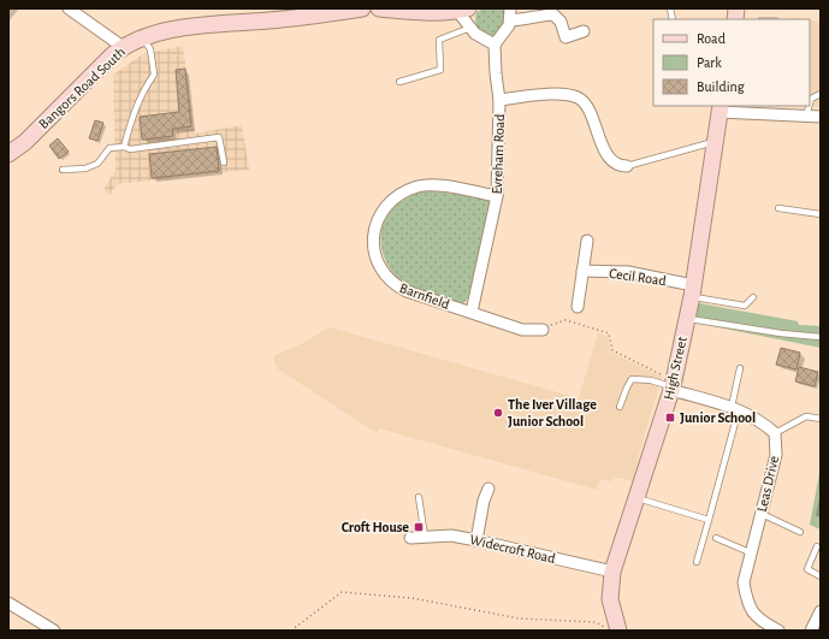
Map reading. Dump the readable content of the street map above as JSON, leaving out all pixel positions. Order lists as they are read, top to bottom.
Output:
{
  "streets": {
    "main road": ["Bangors Road South", "High Street"],
    "street": [
      "Evreham Road",
      "Cecil Road",
      "Barnfield",
      "Leas Drive",
      "Widecroft Road"
    ]
  },
  "crossings": [
    ["Evreham Road", "Barnfield"],
    ["Cecil Road", "High Street"],
    ["High Street", "Widecroft Road"]
  ],
  "places": {
    "other": ["The Iver Village Junior School"],
    "transit": ["Junior School", "Croft House"]
  },
  "legend": ["Road", "Park", "Building"]
}
